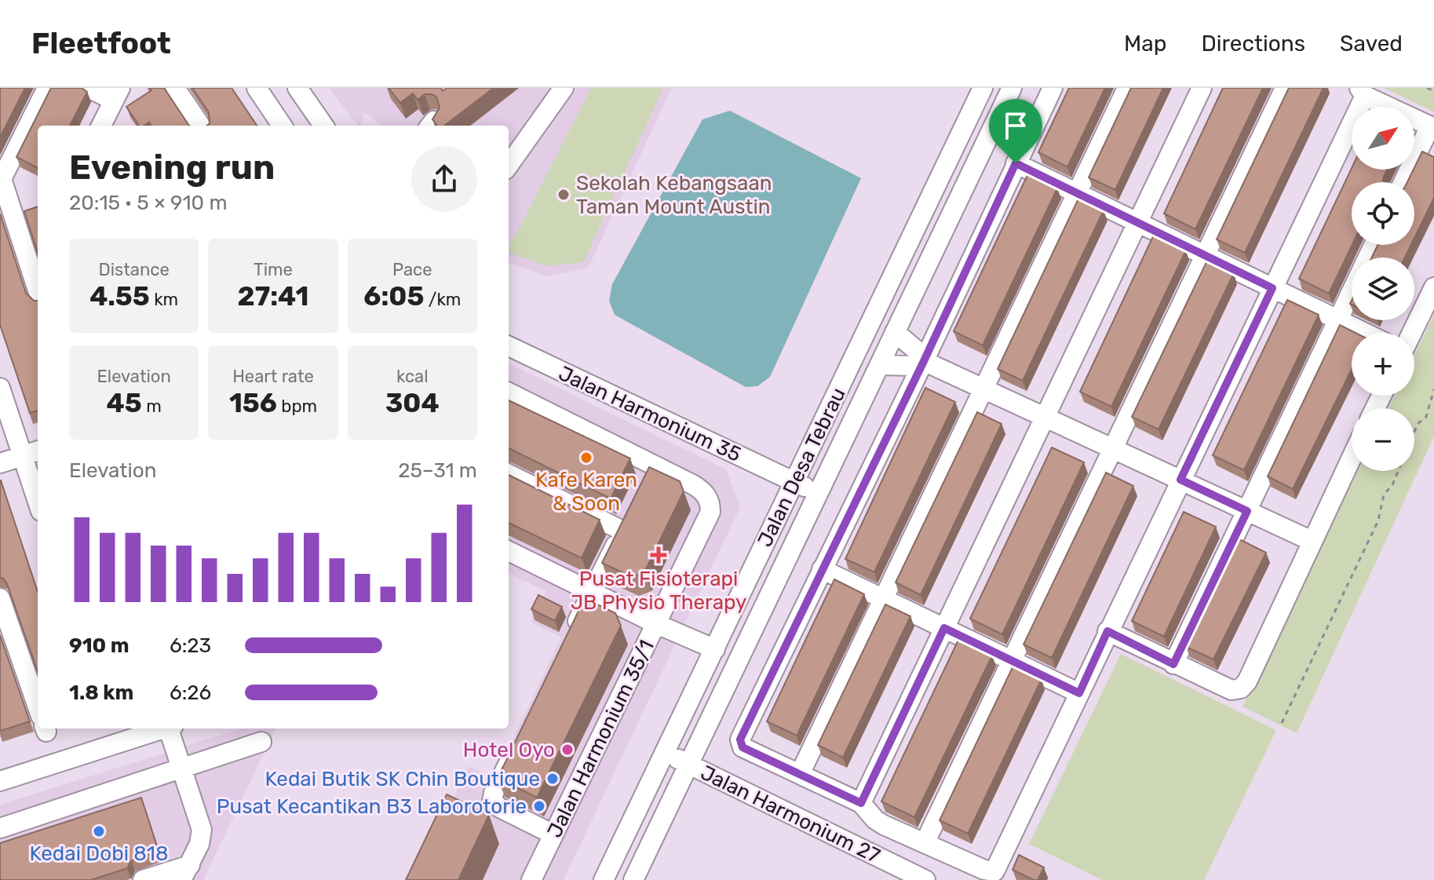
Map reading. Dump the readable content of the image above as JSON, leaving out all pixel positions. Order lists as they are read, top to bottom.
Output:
{
  "streets": {
    "street": [
      "Jalan Harmonium 35",
      "Jalan Desa Tebrau",
      "Jalan Harmonium 35/1",
      "Jalan Harmonium 27"
    ]
  },
  "crossings": [
    ["Jalan Harmonium 35", "Jalan Desa Tebrau"],
    ["Jalan Desa Tebrau", "Jalan Harmonium 27"]
  ],
  "places": {
    "other": [
      "Sekolah Kebangsaan Taman Mount Austin",
      "Kafe Karen & Soon",
      "Hotel Oyo",
      "Kedai Butik SK Chin Boutique",
      "Pusat Kecantikan B3 Laborotorie",
      "Kedai Dobi 818"
    ],
    "health": ["Pusat Fisioterapi JB Physio Therapy"]
  },
  "north": "top right",
  "page": {
    "header": "Fleetfoot",
    "nav": ["Map", "Directions", "Saved"],
    "map_buttons": ["+", "−"],
    "heading": ["Evening run", "20:15 · 5 × 910 m"],
    "stats": [
      ["Distance", "4.55 km"],
      ["Time", "27:41"],
      ["Pace", "6:05 /km"],
      ["Elevation", "45 m"],
      ["Heart rate", "156 bpm"],
      ["kcal", "304"]
    ],
    "chart": ["Elevation", "25–31 m"],
    "list": [
      {
        "name": "910 m",
        "note": "6:23"
      },
      {
        "name": "1.8 km",
        "note": "6:26"
      }
    ]
  }
}
